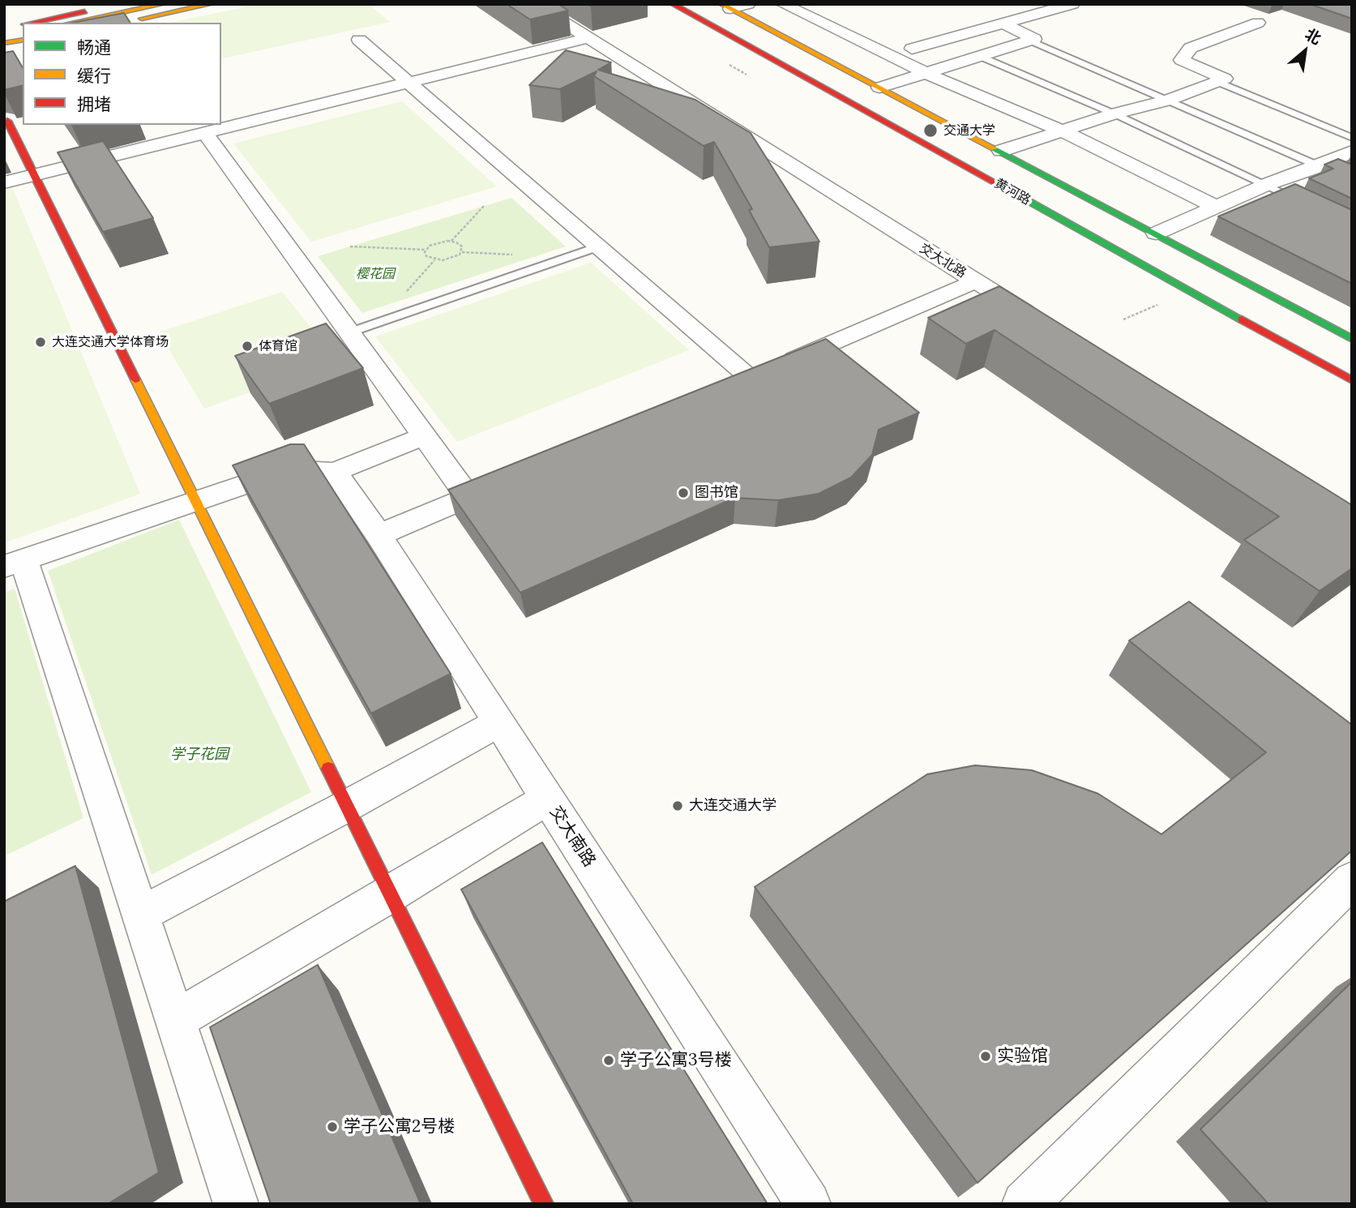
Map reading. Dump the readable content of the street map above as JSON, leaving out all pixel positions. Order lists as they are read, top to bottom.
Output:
{
  "streets": {
    "main road": ["黄河路"],
    "street": ["交大北路", "交大南路"]
  },
  "parks": ["樱花园", "学子花园"],
  "places": [
    "交通大学",
    "大连交通大学体育场",
    "体育馆",
    "图书馆",
    "大连交通大学",
    "实验馆",
    "学子公寓3号楼",
    "学子公寓2号楼"
  ],
  "legend": ["畅通", "缓行", "拥堵"],
  "north": "top right"
}
